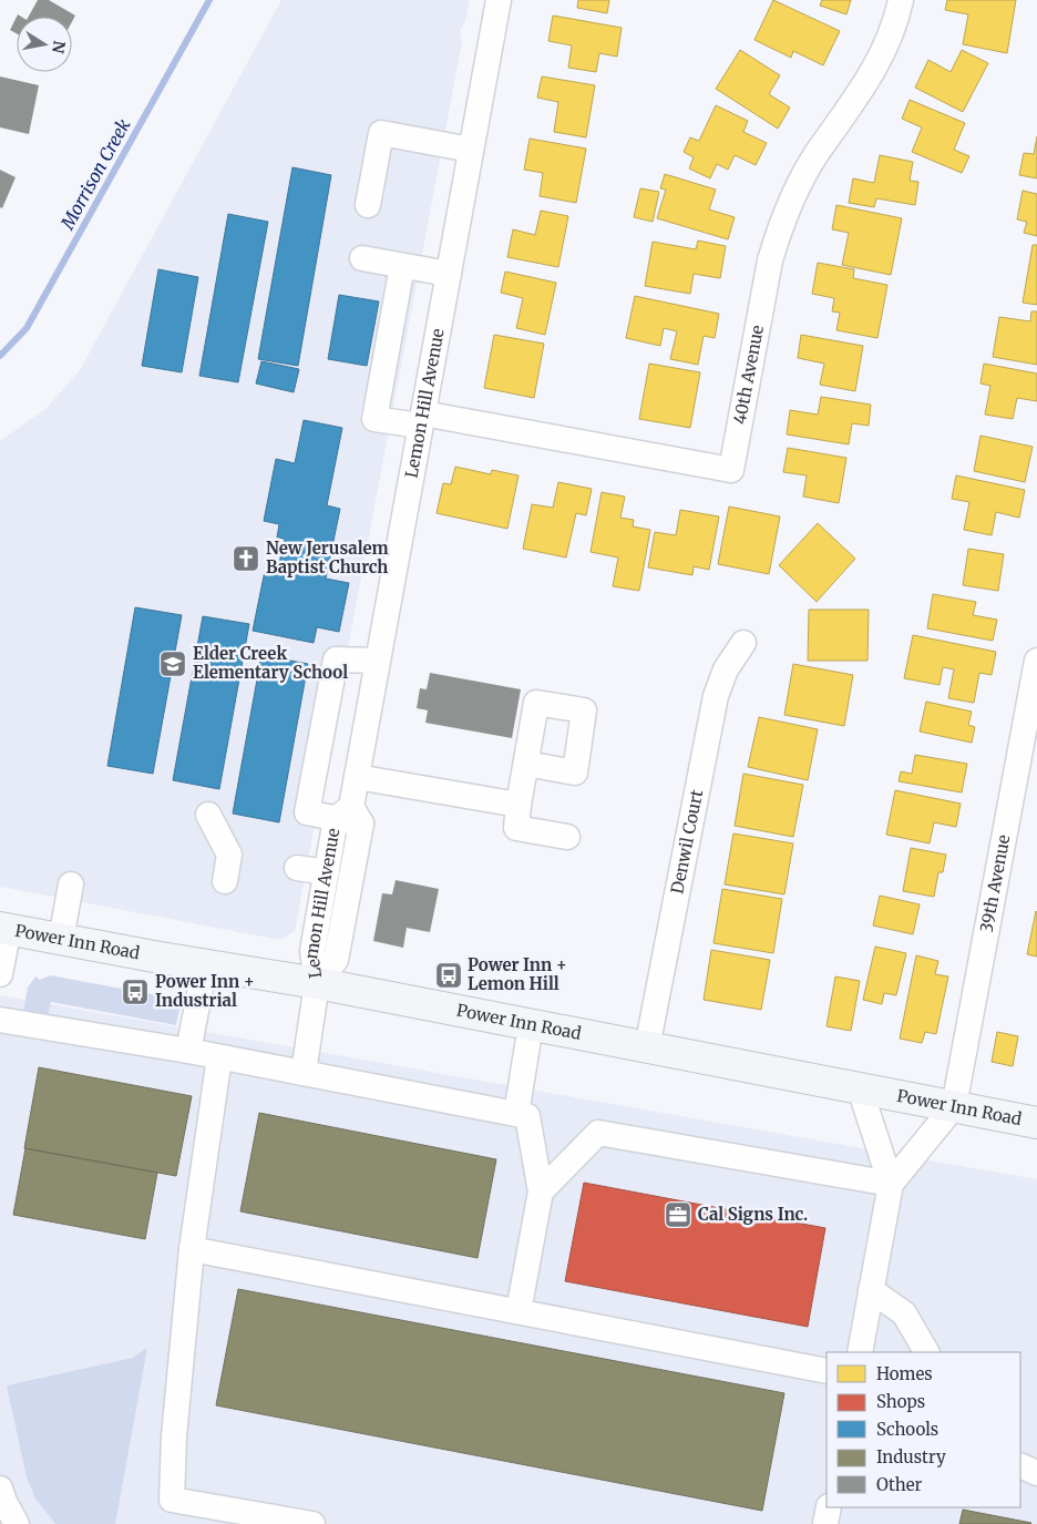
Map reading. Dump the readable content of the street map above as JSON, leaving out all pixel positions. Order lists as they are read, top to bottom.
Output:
{
  "streets": {
    "main road": ["Power Inn Road"],
    "street": [
      "40th Avenue",
      "Lemon Hill Avenue",
      "Denwil Court",
      "39th Avenue"
    ]
  },
  "crossings": [
    ["40th Avenue", "Lemon Hill Avenue"],
    ["Lemon Hill Avenue", "Power Inn Road"],
    ["Denwil Court", "Power Inn Road"],
    ["39th Avenue", "Power Inn Road"]
  ],
  "water": ["Morrison Creek"],
  "places": {
    "church": ["New Jerusalem Baptist Church"],
    "school or university": ["Elder Creek Elementary School"],
    "bus stop": ["Power Inn + Lemon Hill", "Power Inn + Industrial"],
    "office": ["Cal Signs Inc."]
  },
  "legend": [
    "Homes",
    "Shops",
    "Schools",
    "Industry",
    "Other"
  ],
  "north": "right"
}
